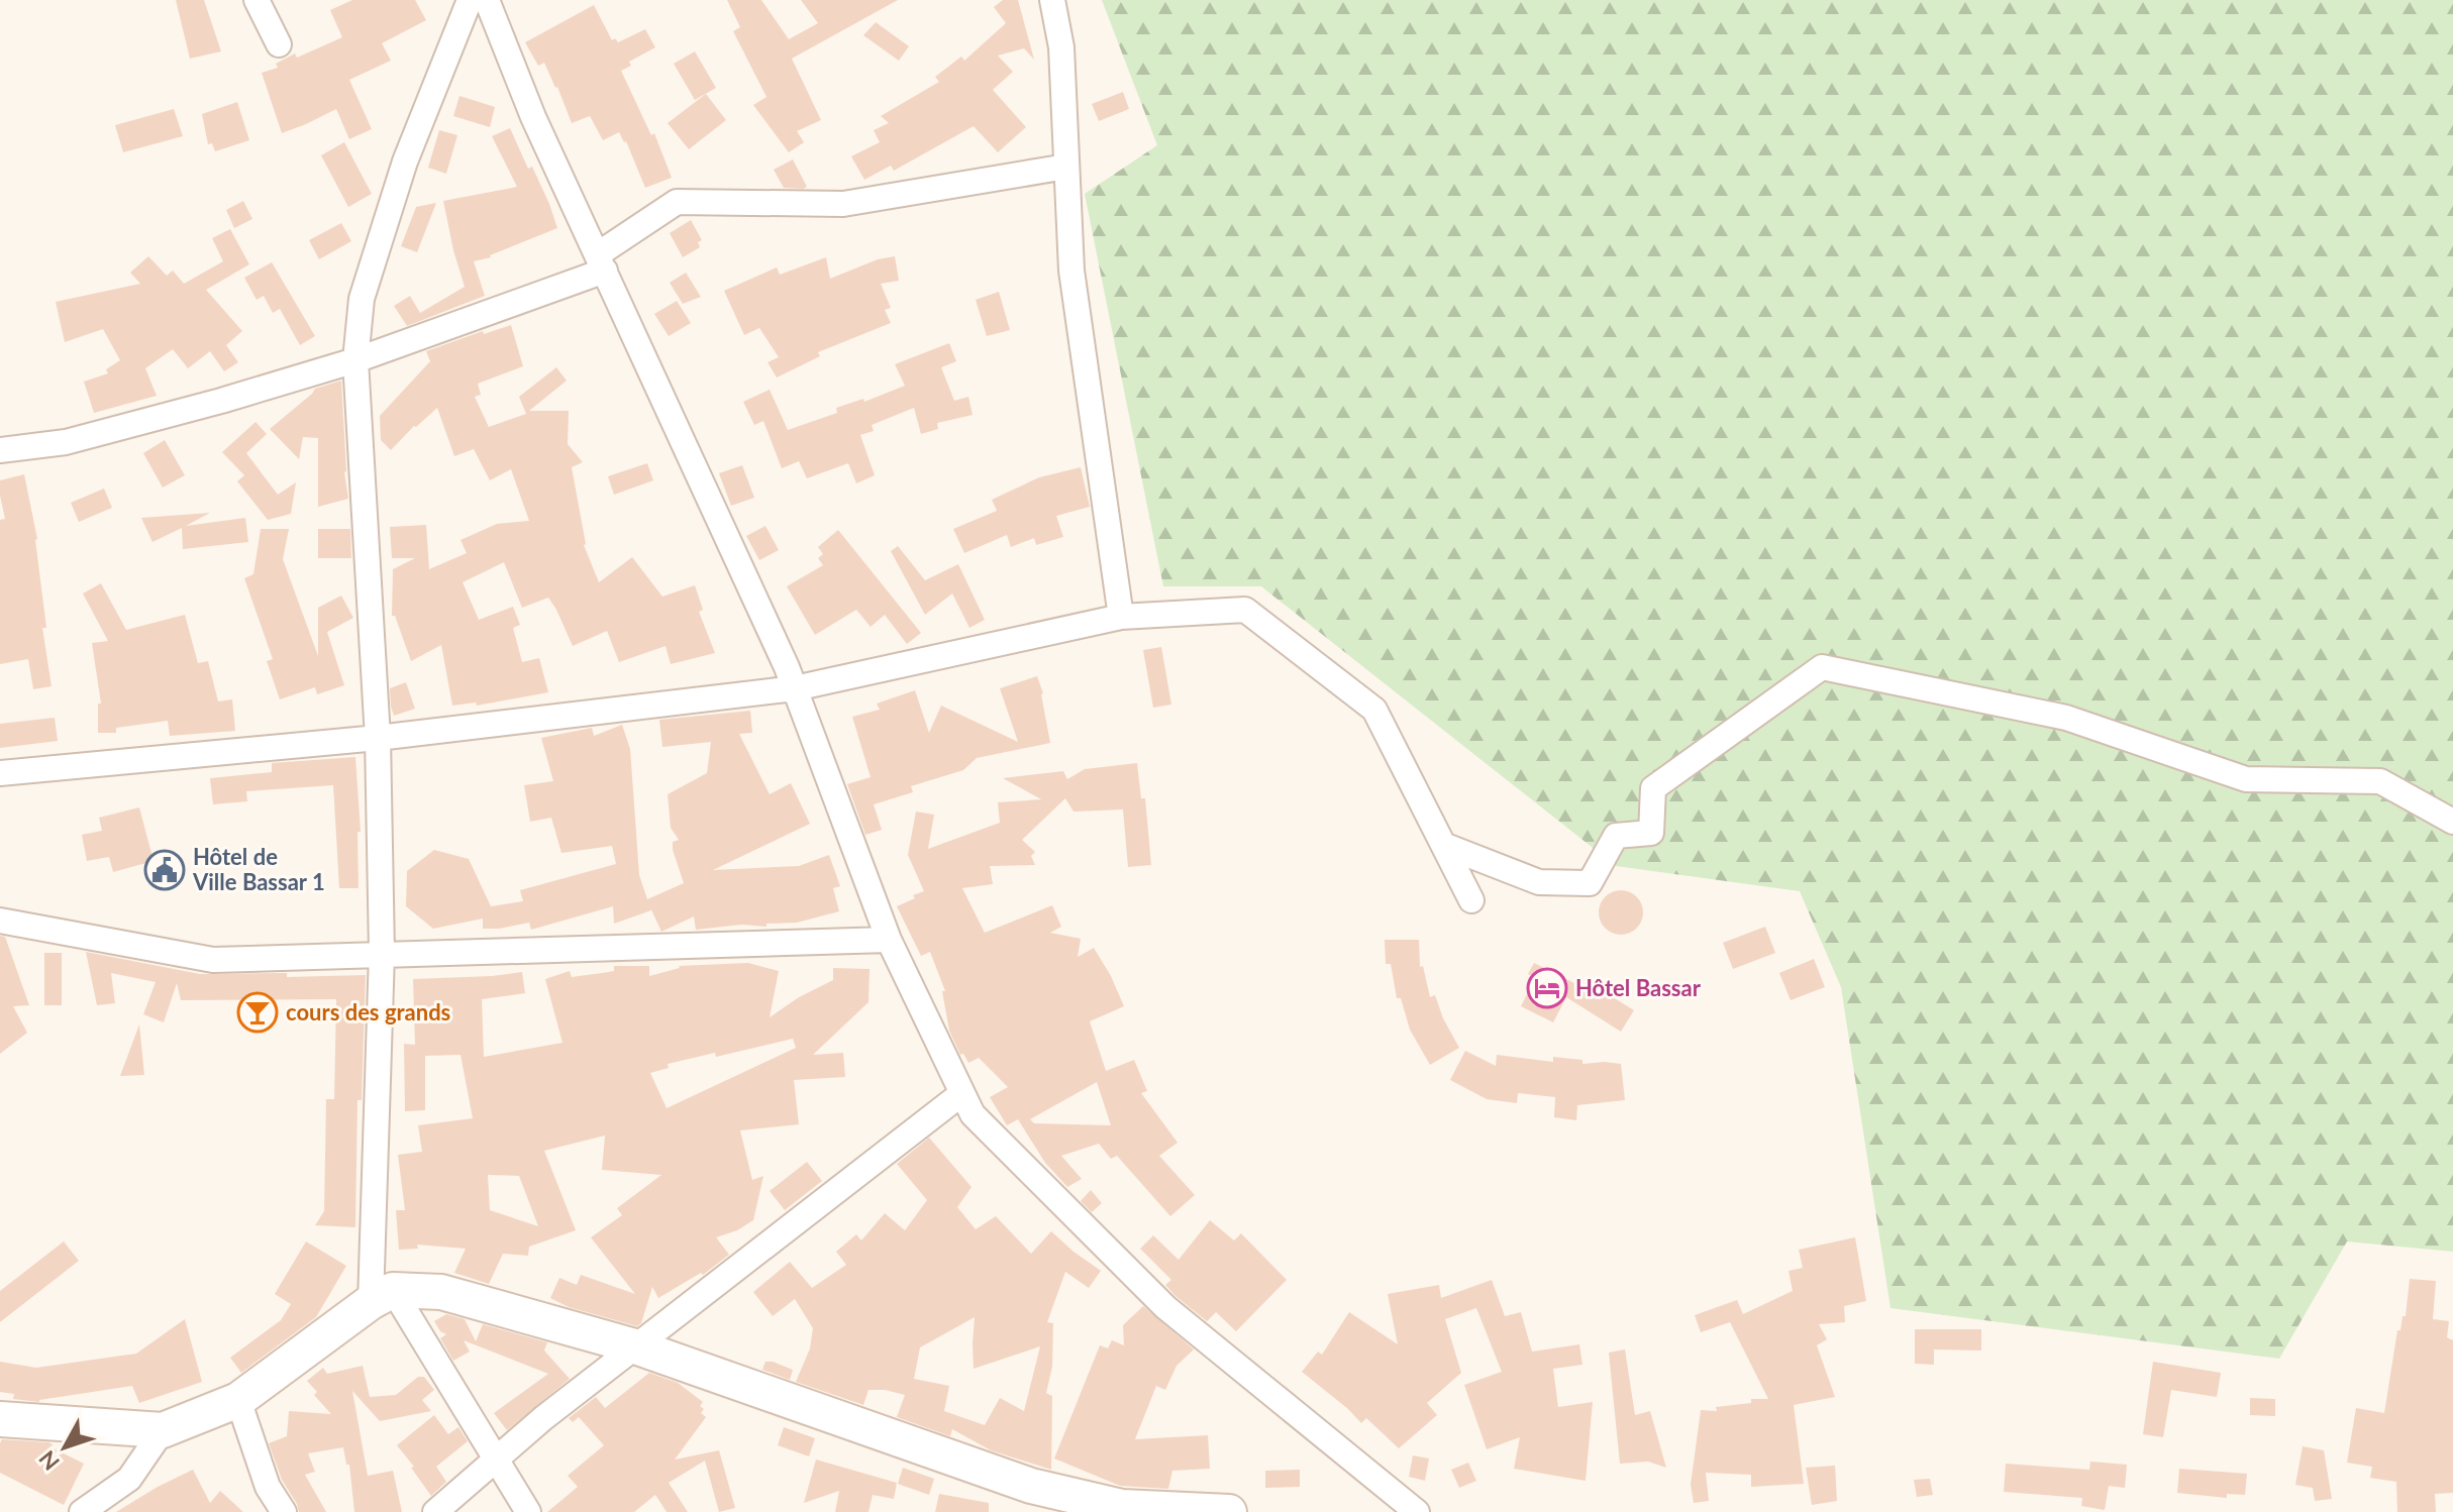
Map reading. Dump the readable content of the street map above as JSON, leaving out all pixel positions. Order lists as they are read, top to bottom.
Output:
{
  "places": {
    "public building": ["Hôtel de Ville Bassar 1"],
    "hotel": ["Hôtel Bassar"],
    "bar": ["cours des grands"]
  },
  "north": "bottom left"
}
